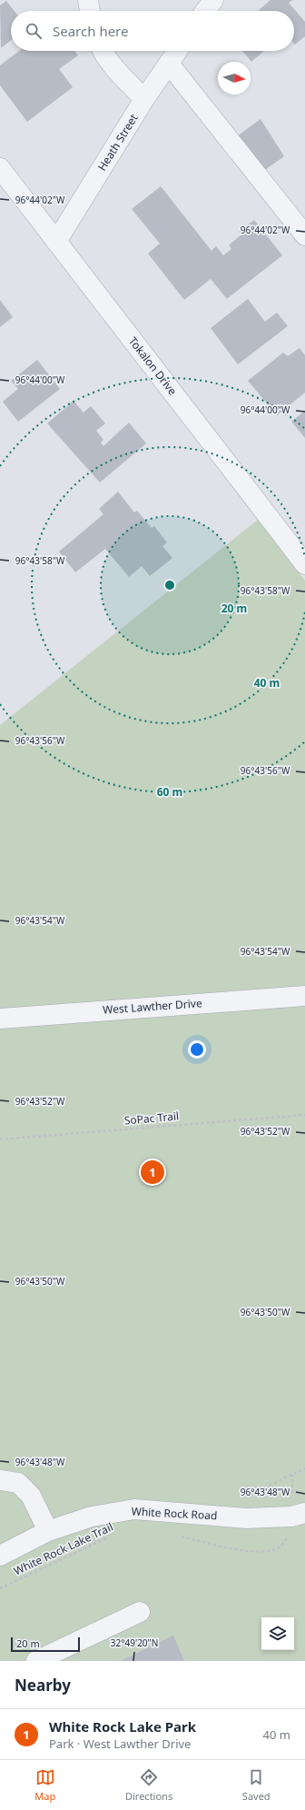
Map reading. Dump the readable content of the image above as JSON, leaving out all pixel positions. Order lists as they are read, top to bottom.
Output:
{
  "streets": {
    "street": [
      "Heath Street",
      "Tokalon Drive",
      "West Lawther Drive",
      "White Rock Road"
    ],
    "path": ["SoPac Trail", "White Rock Lake Trail"]
  },
  "crossings": [
    ["Heath Street", "Tokalon Drive"]
  ],
  "scale_bar": "20 m",
  "north": "right",
  "page": {
    "search": "Search here",
    "pins": "1",
    "scale": "20 m",
    "heading": "Nearby",
    "list": [
      {
        "mark": "1",
        "name": "White Rock Lake Park",
        "note": "Park · West Lawther Drive",
        "value": "40 m"
      }
    ],
    "nav": ["Map", "Directions", "Saved"]
  },
  "coordinates": [
    "96°44'02\"W",
    "96°44'00\"W",
    "96°43'58\"W",
    "96°43'56\"W",
    "96°43'54\"W",
    "96°43'52\"W",
    "96°43'50\"W",
    "96°43'48\"W",
    "32°49'20\"N"
  ],
  "rings": ["20 m", "40 m", "60 m"]
}
